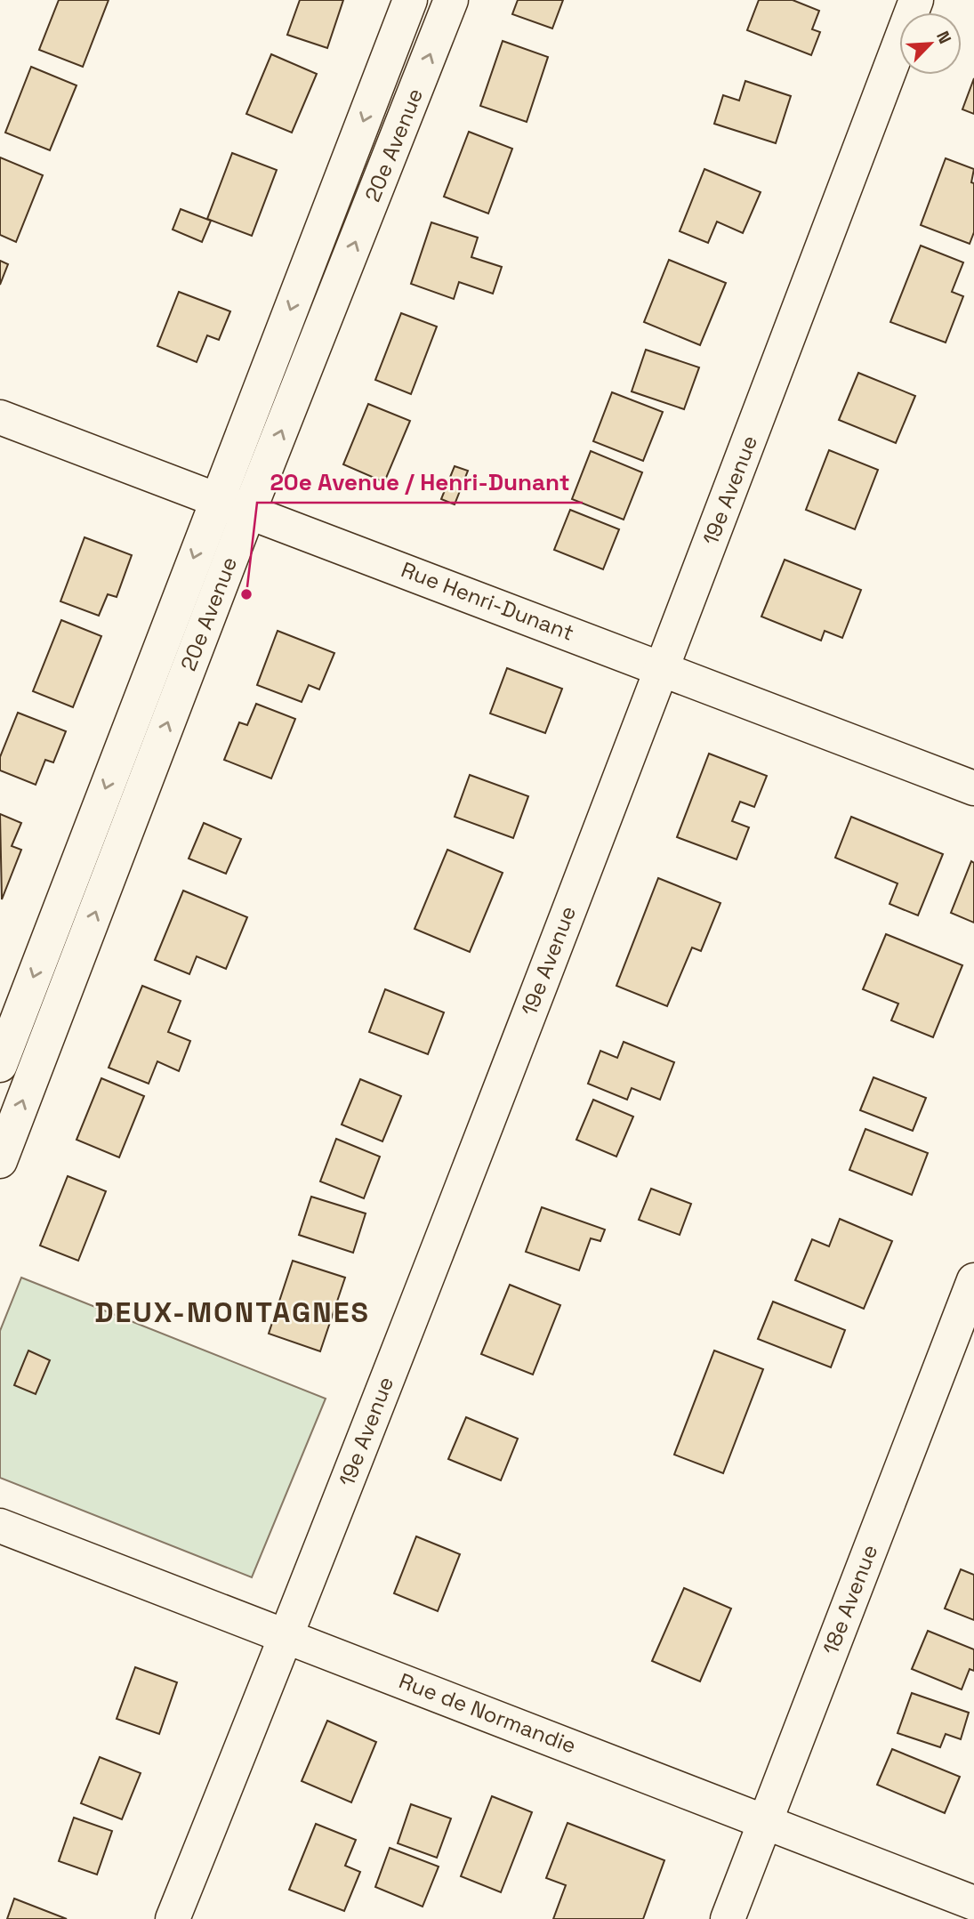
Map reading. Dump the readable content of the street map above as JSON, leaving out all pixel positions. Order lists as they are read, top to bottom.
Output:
{
  "streets": {
    "street": [
      "20e Avenue",
      "19e Avenue",
      "Rue Henri-Dunant",
      "18e Avenue",
      "Rue de Normandie"
    ]
  },
  "crossings": [
    ["20e Avenue", "Rue Henri-Dunant"],
    ["19e Avenue", "Rue Henri-Dunant"],
    ["19e Avenue", "Rue de Normandie"],
    ["18e Avenue", "Rue de Normandie"]
  ],
  "districts": ["DEUX-MONTAGNES"],
  "places": ["20e Avenue / Henri-Dunant"],
  "north": "top right"
}
